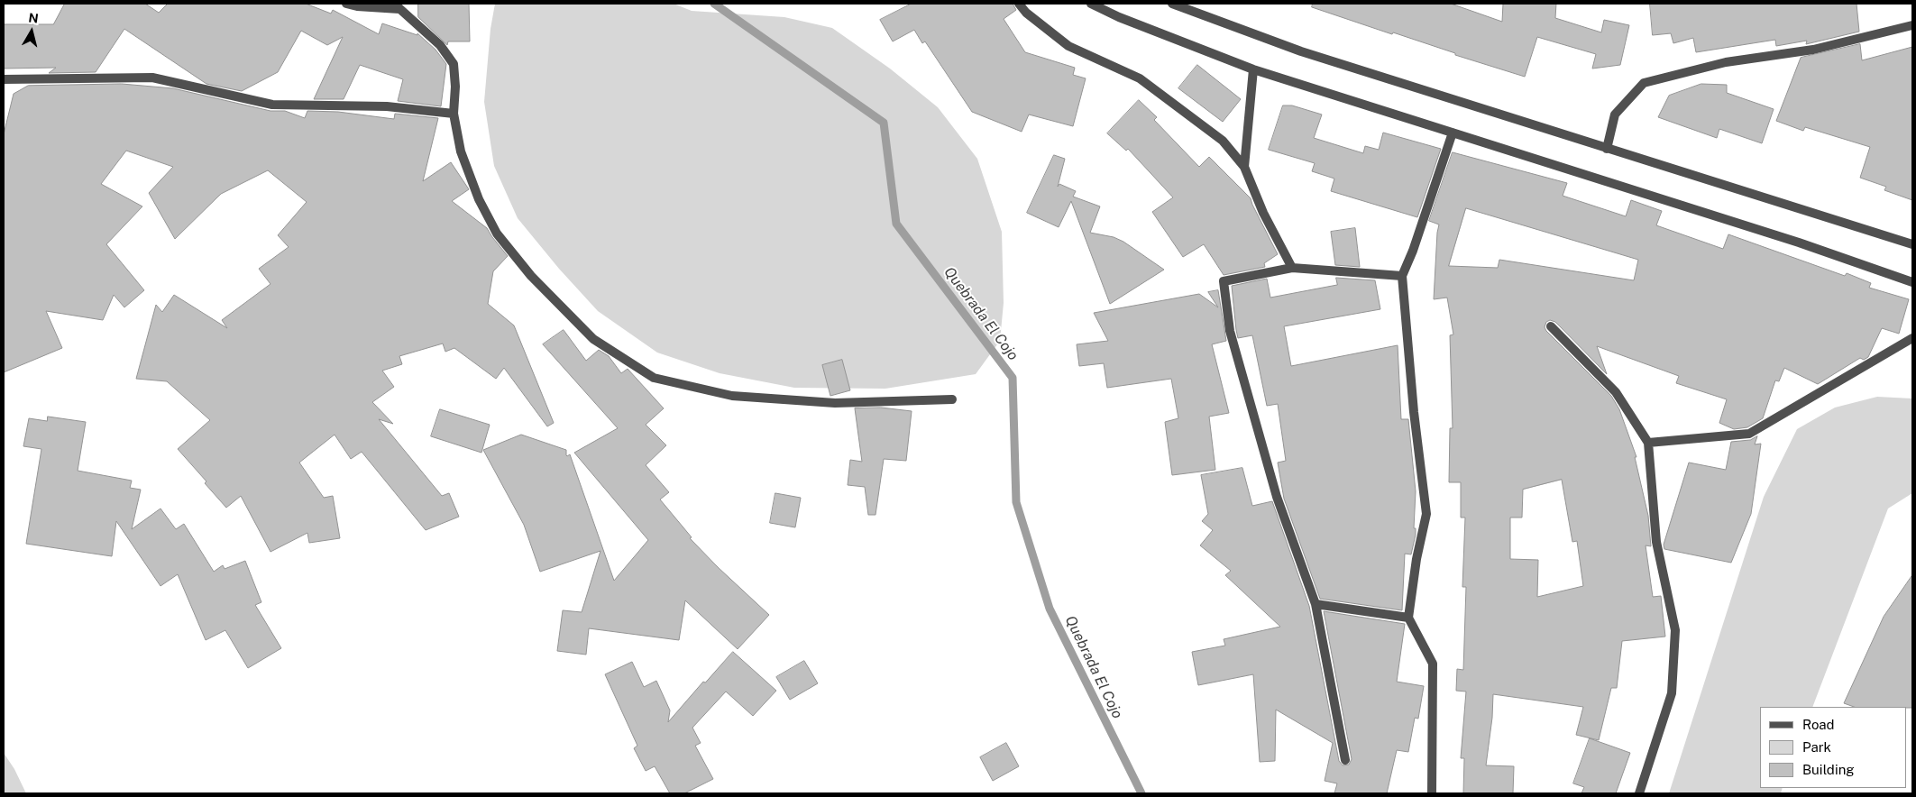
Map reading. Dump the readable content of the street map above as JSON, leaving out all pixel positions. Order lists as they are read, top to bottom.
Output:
{
  "water": ["Quebrada El Cojo"],
  "legend": ["Road", "Park", "Building"],
  "north": "top"
}
